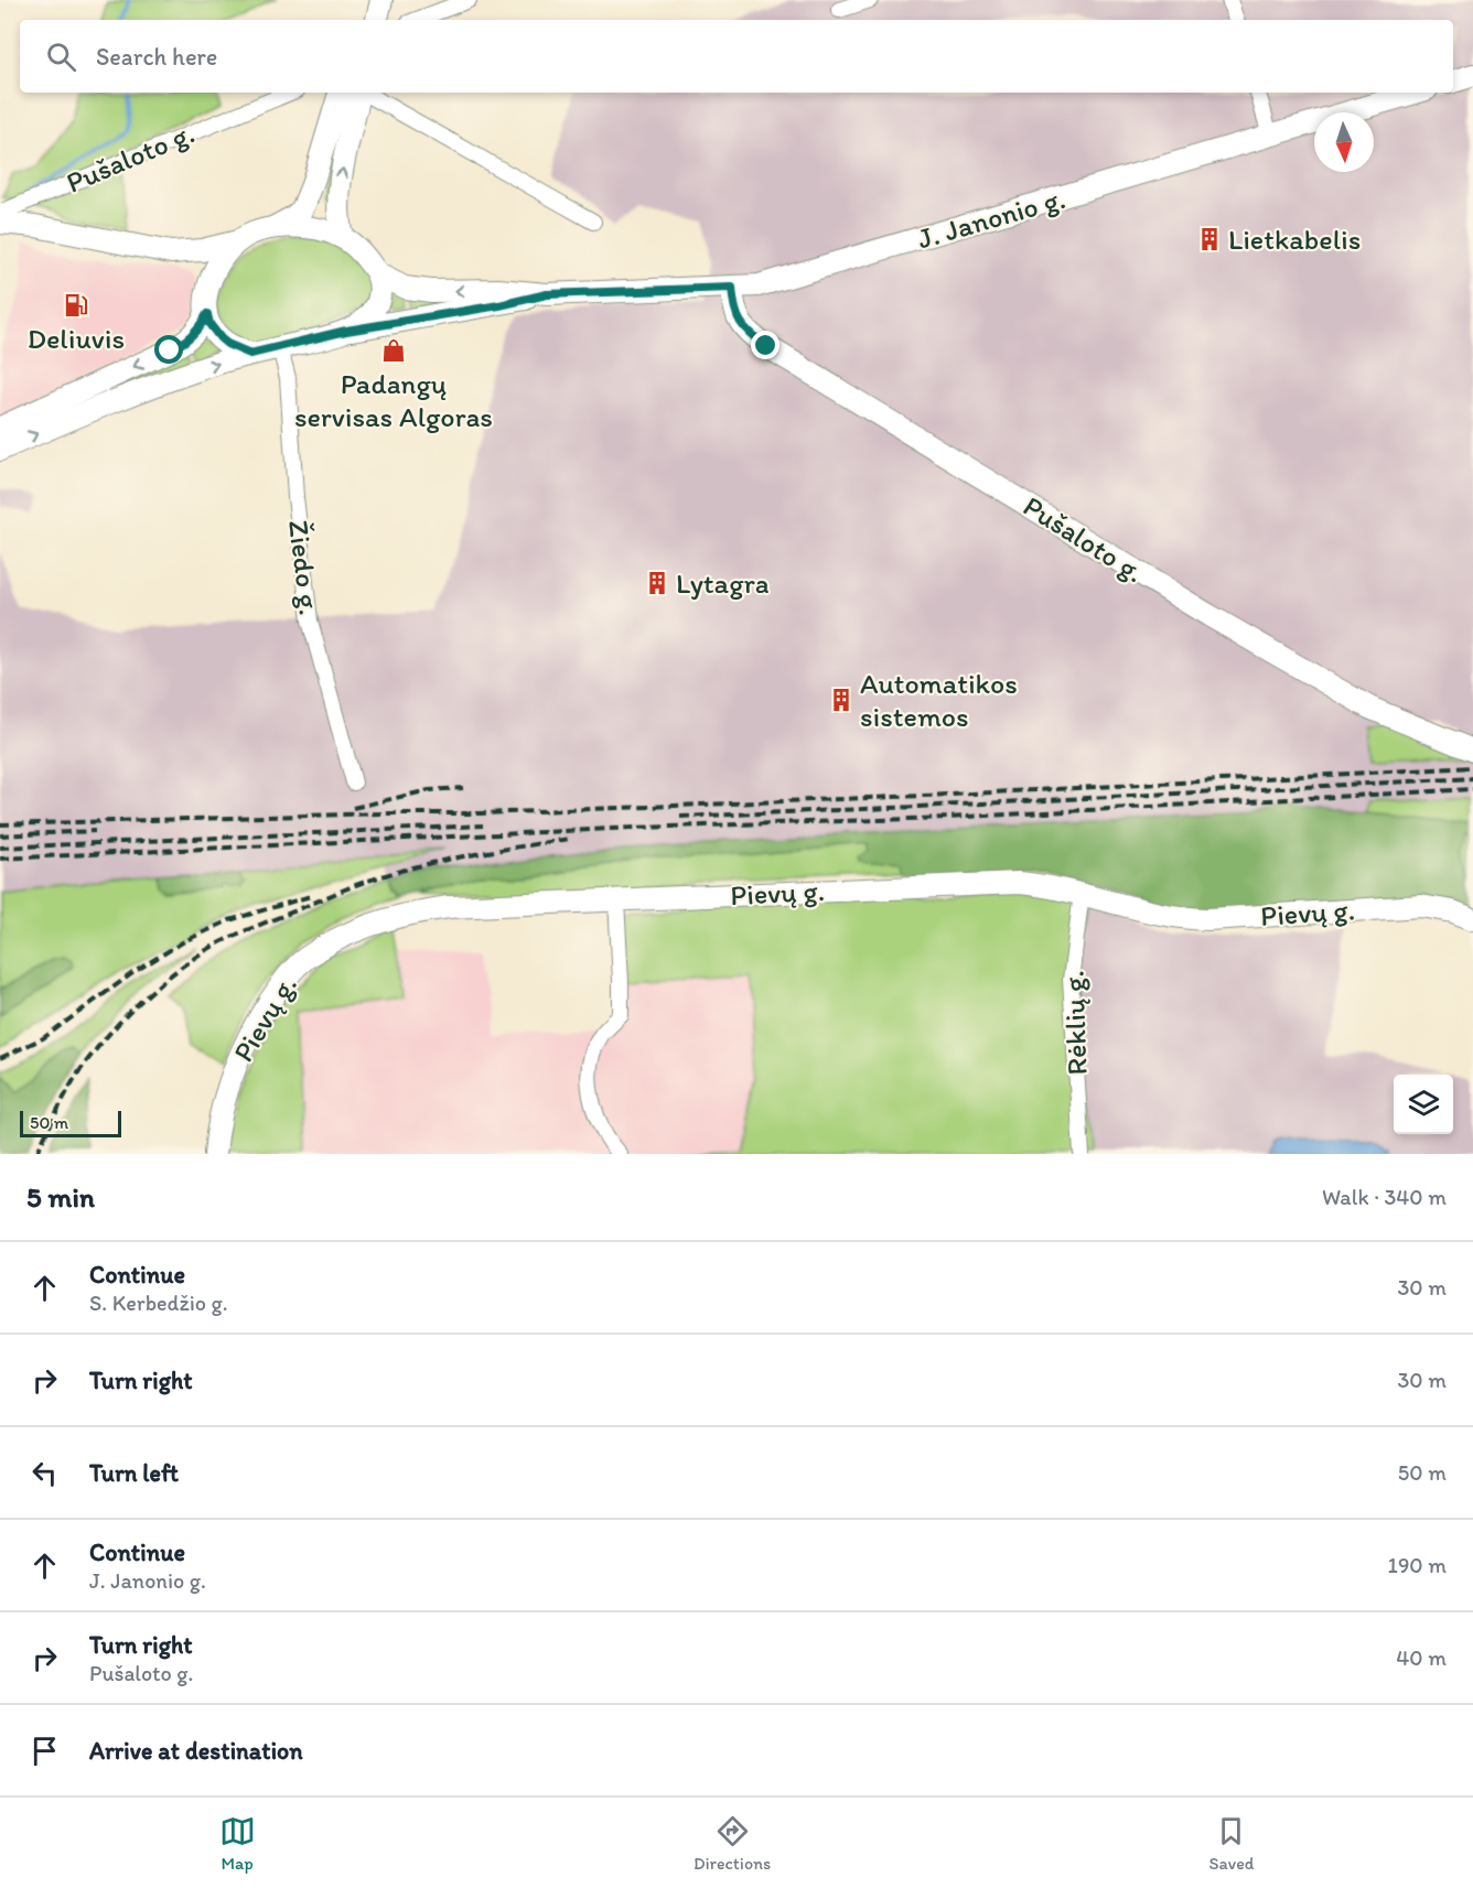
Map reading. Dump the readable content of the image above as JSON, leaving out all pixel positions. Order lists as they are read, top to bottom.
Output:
{
  "streets": {
    "main road": ["Pušaloto g.", "J. Janonio g.", "Pievų g."],
    "street": ["Žiedo g.", "Rėklių g."]
  },
  "crossings": [
    ["Pušaloto g.", "J. Janonio g."],
    ["Pušaloto g.", "Žiedo g."],
    ["J. Janonio g.", "Žiedo g."],
    ["Pievų g.", "Rėklių g."]
  ],
  "places": {
    "building": ["Lietkabelis", "Lytagra", "Automatikos sistemos"],
    "fuel station": ["Deliuvis"],
    "shop": ["Padangų servisas Algoras"]
  },
  "scale_bar": "50 m",
  "north": "bottom",
  "page": {
    "search": "Search here",
    "scale": "50 m",
    "heading": ["5 min", "Walk · 340 m"],
    "list": [
      ["Continue", "S. Kerbedžio g.", "30 m"],
      ["Turn right", "30 m"],
      ["Turn left", "50 m"],
      ["Continue", "J. Janonio g.", "190 m"],
      ["Turn right", "Pušaloto g.", "40 m"],
      "Arrive at destination"
    ],
    "nav": ["Map", "Directions", "Saved"]
  }
}
